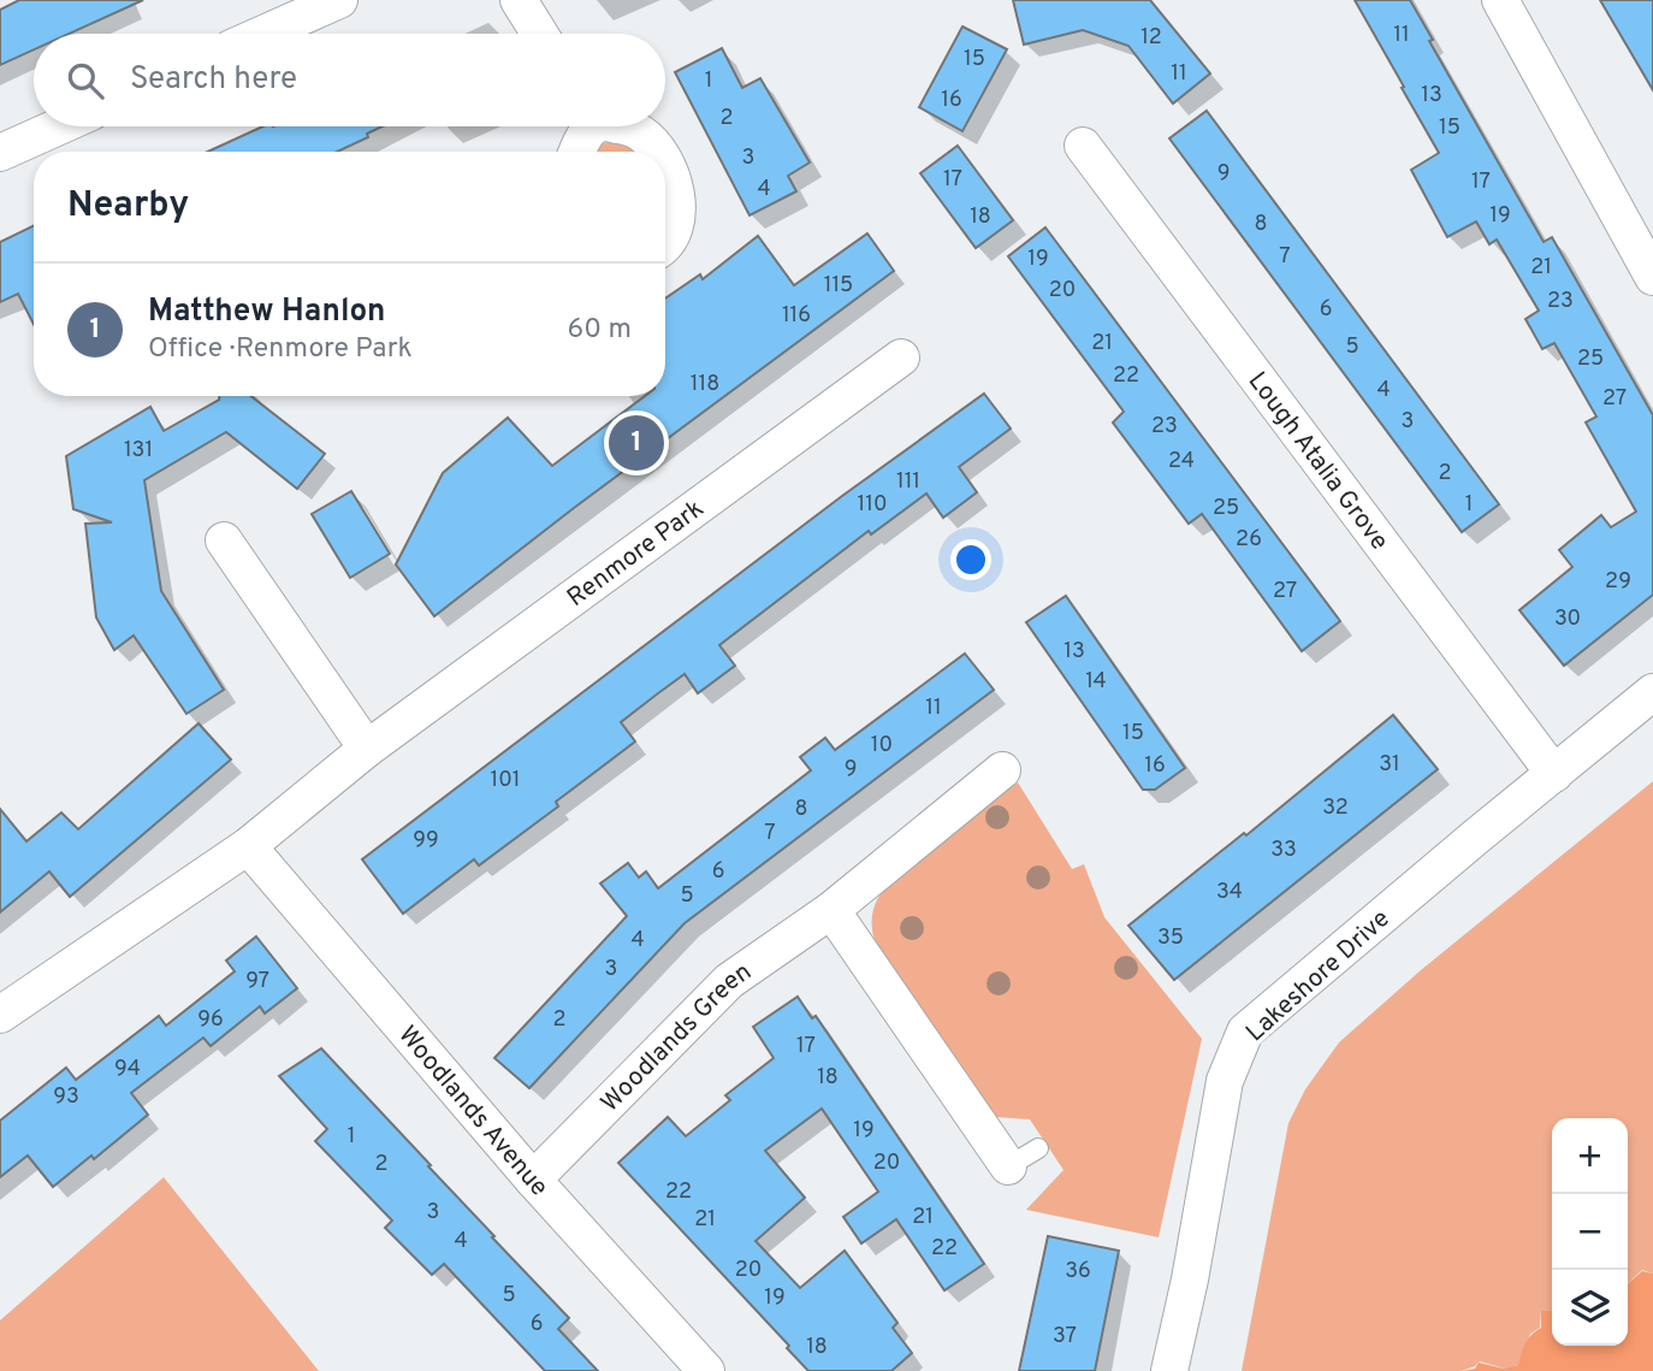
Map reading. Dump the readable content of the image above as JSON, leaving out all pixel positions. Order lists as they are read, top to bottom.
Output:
{
  "streets": {
    "street": [
      "Lough Atalia Grove",
      "Renmore Park",
      "Lakeshore Drive",
      "Woodlands Green",
      "Woodlands Avenue"
    ]
  },
  "crossings": [
    ["Lough Atalia Grove", "Lakeshore Drive"],
    ["Renmore Park", "Woodlands Avenue"],
    ["Woodlands Green", "Woodlands Avenue"]
  ],
  "house_numbers": [
    "11",
    "12",
    "15",
    "11",
    "1",
    "13",
    "16",
    "2",
    "15",
    "3",
    "9",
    "17",
    "17",
    "4",
    "19",
    "18",
    "8",
    "7",
    "19",
    "21",
    "115",
    "20",
    "23",
    "6",
    "116",
    "21",
    "5",
    "25",
    "22",
    "118",
    "4",
    "27",
    "3",
    "23",
    "131",
    "24",
    "2",
    "111",
    "110",
    "1",
    "25",
    "26",
    "29",
    "27",
    "30",
    "13",
    "14",
    "11",
    "15",
    "10",
    "31",
    "16",
    "9",
    "101",
    "32",
    "8",
    "7",
    "99",
    "33",
    "6",
    "34",
    "5",
    "35",
    "4",
    "3",
    "97",
    "96",
    "2",
    "17",
    "94",
    "18",
    "93",
    "19",
    "1",
    "20",
    "2",
    "22",
    "3",
    "21",
    "21",
    "4",
    "22",
    "20",
    "36",
    "5",
    "19",
    "6",
    "37",
    "18"
  ],
  "page": {
    "search": "Search here",
    "heading": "Nearby",
    "list": [
      {
        "mark": "1",
        "name": "Matthew Hanlon",
        "note": "Office · Renmore Park",
        "value": "60 m"
      }
    ],
    "pins": "1",
    "map_buttons": ["+", "−"]
  }
}
